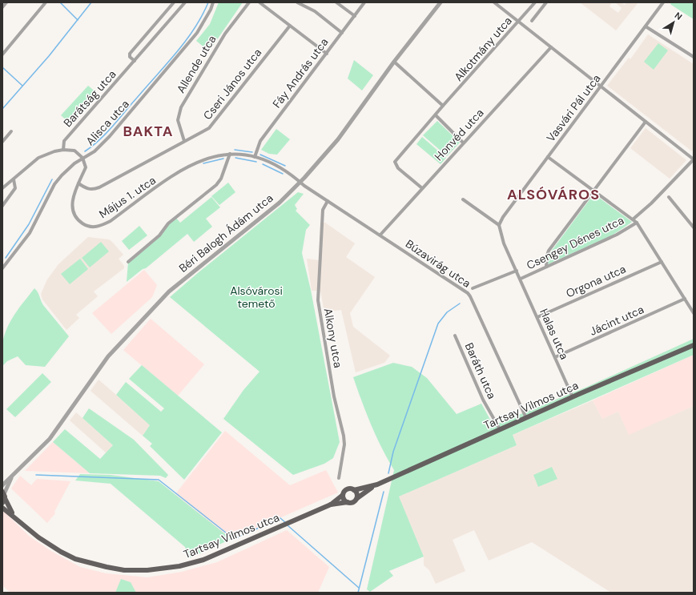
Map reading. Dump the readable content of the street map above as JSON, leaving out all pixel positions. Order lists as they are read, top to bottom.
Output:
{
  "streets": {
    "main road": ["Tartsay Vilmos utca"],
    "street": [
      "Alkotmány utca",
      "Allende utca",
      "Fáy András utca",
      "Cseri János utca",
      "Barátság utca",
      "Vasvári Pál utca",
      "Alisca utca",
      "Honvéd utca",
      "Május 1. utca",
      "Béri Balogh Ádám utca",
      "Csengey Dénes utca",
      "Búzavirág utca",
      "Orgona utca",
      "Jácint utca",
      "Halas utca",
      "Alkony utca",
      "Baráth utca"
    ]
  },
  "crossings": [
    ["Allende utca", "Cseri János utca"],
    ["Fáy András utca", "Május 1. utca"],
    ["Cseri János utca", "Május 1. utca"],
    ["Vasvári Pál utca", "Halas utca"],
    ["Alisca utca", "Május 1. utca"],
    ["Honvéd utca", "Búzavirág utca"],
    ["Május 1. utca", "Béri Balogh Ádám utca"],
    ["Május 1. utca", "Búzavirág utca"],
    ["Béri Balogh Ádám utca", "Búzavirág utca"],
    ["Csengey Dénes utca", "Halas utca"],
    ["Búzavirág utca", "Alkony utca"],
    ["Búzavirág utca", "Tartsay Vilmos utca"],
    ["Orgona utca", "Halas utca"],
    ["Jácint utca", "Halas utca"],
    ["Halas utca", "Tartsay Vilmos utca"],
    ["Baráth utca", "Tartsay Vilmos utca"]
  ],
  "districts": ["BAKTA", "ALSÓVÁROS"],
  "parks": ["Alsóvárosi temető"],
  "north": "top right"
}
